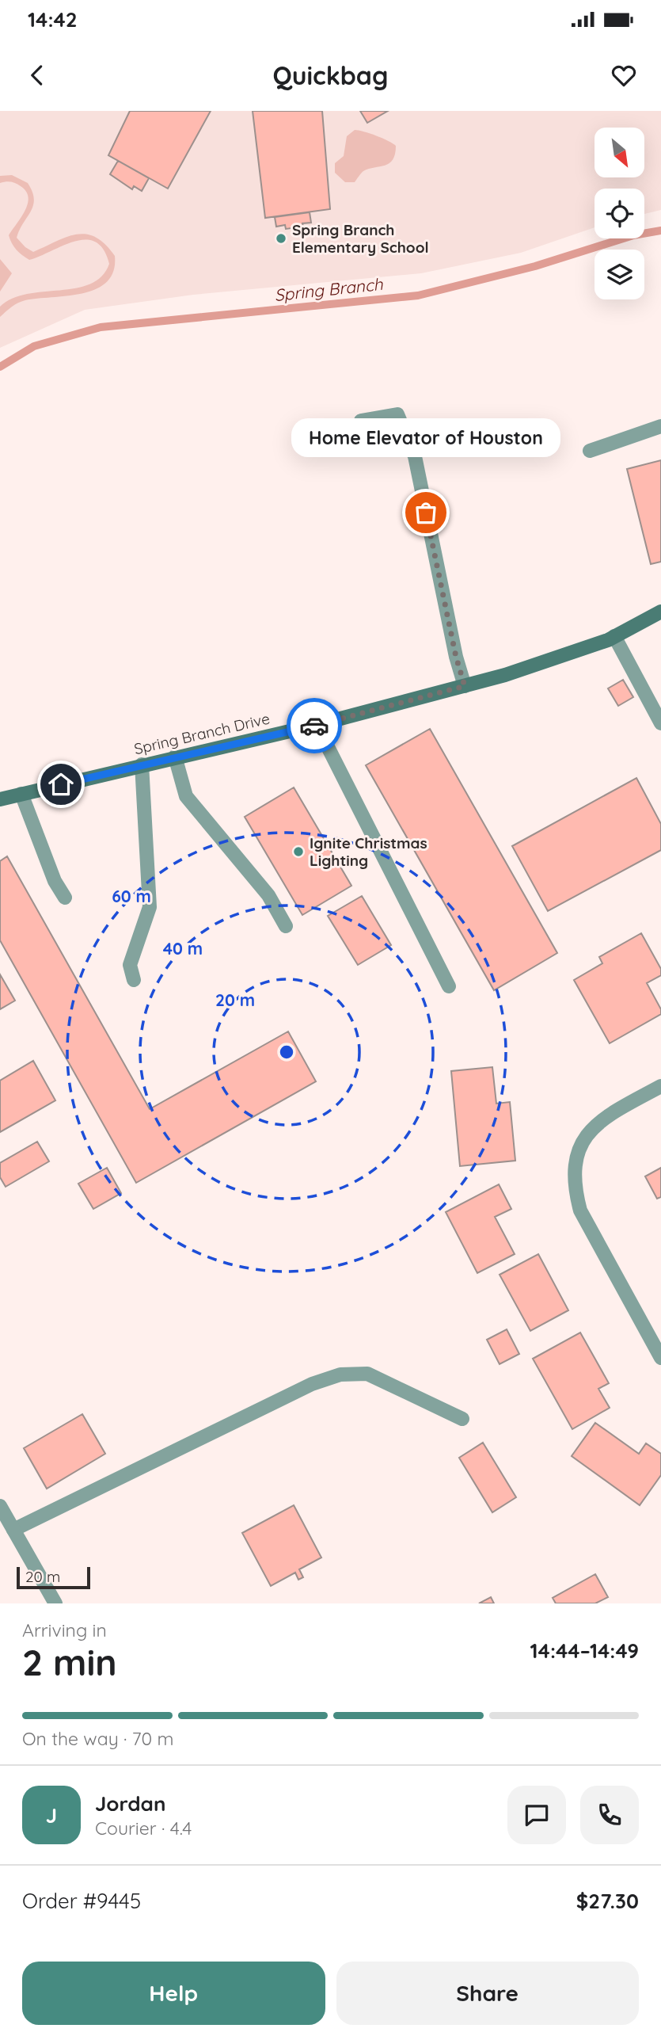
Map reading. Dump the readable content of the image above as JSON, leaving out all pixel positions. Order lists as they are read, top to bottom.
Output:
{
  "streets": {
    "street": ["Spring Branch Drive"]
  },
  "water": ["Spring Branch"],
  "places": ["Spring Branch Elementary School", "Home Elevator of Houston", "Ignite Christmas Lighting"],
  "scale_bar": "20 m",
  "north": "bottom right",
  "page": {
    "status": "14:42",
    "header": "Quickbag",
    "bubble": "Home Elevator of Houston",
    "scale": "20 m",
    "heading": ["2 min", "Arriving in", "14:44–14:49"],
    "panel": [
      "Jordan",
      "Courier · 4.4",
      "Order #9445",
      "$27.30"
    ],
    "bar": "On the way · 70 m",
    "round": "J",
    "buttons": ["Help", "Share"]
  },
  "rings": ["60 m", "40 m", "20 m"]
}
